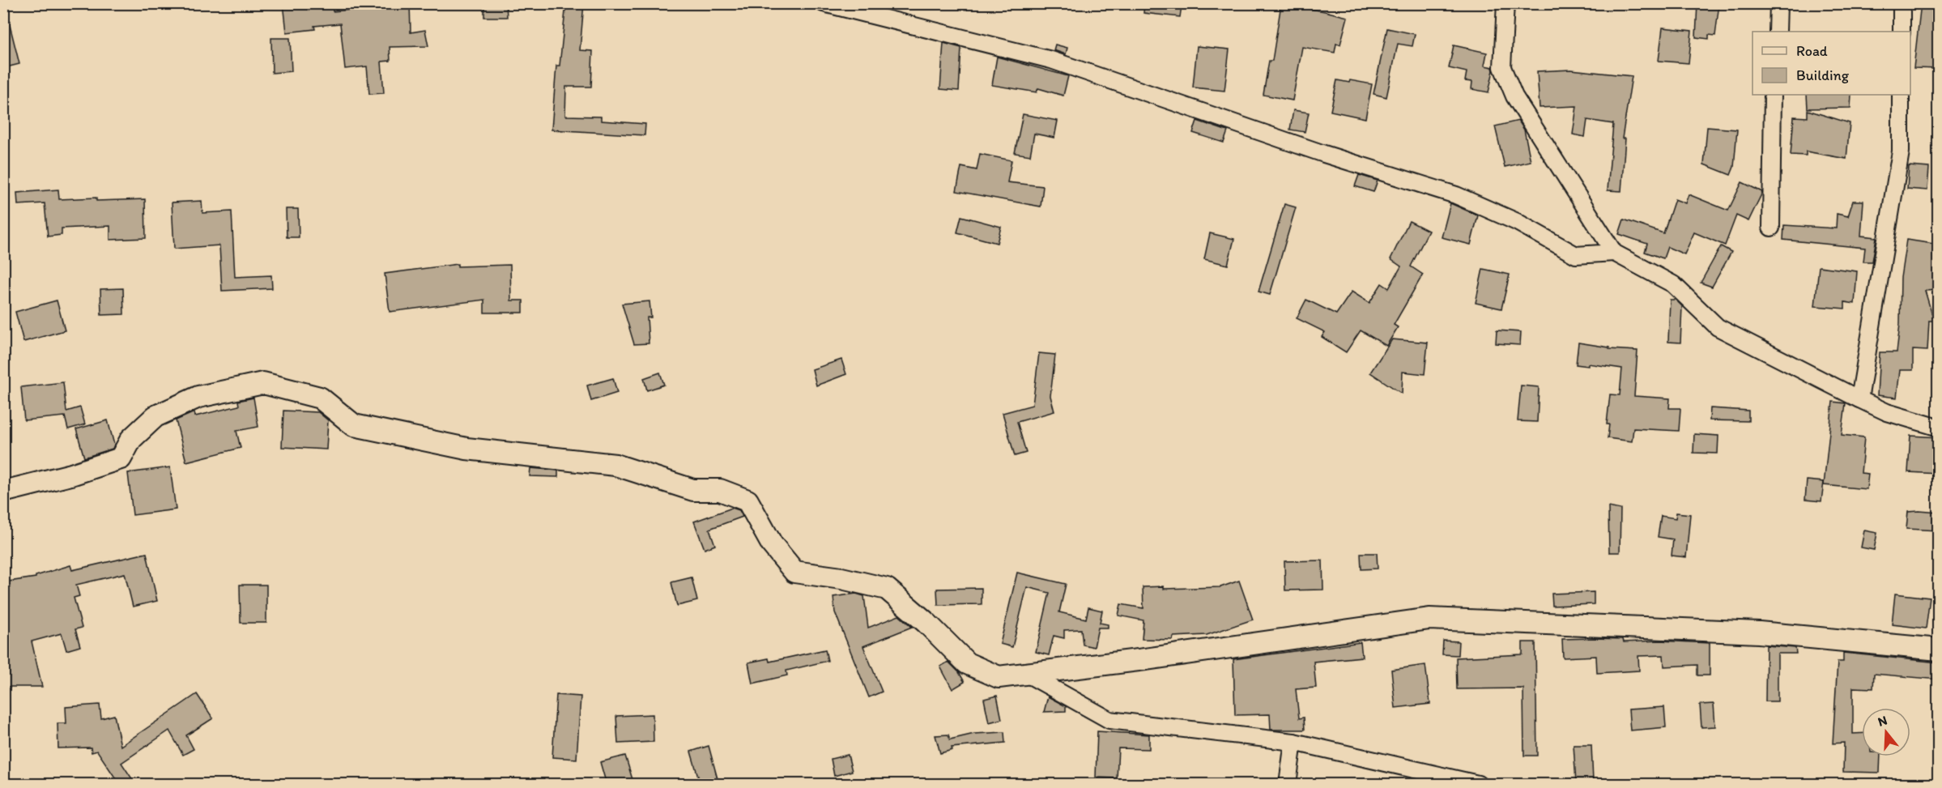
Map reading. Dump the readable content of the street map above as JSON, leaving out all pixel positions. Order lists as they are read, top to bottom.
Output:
{
  "legend": ["Road", "Building"],
  "north": "top"
}
